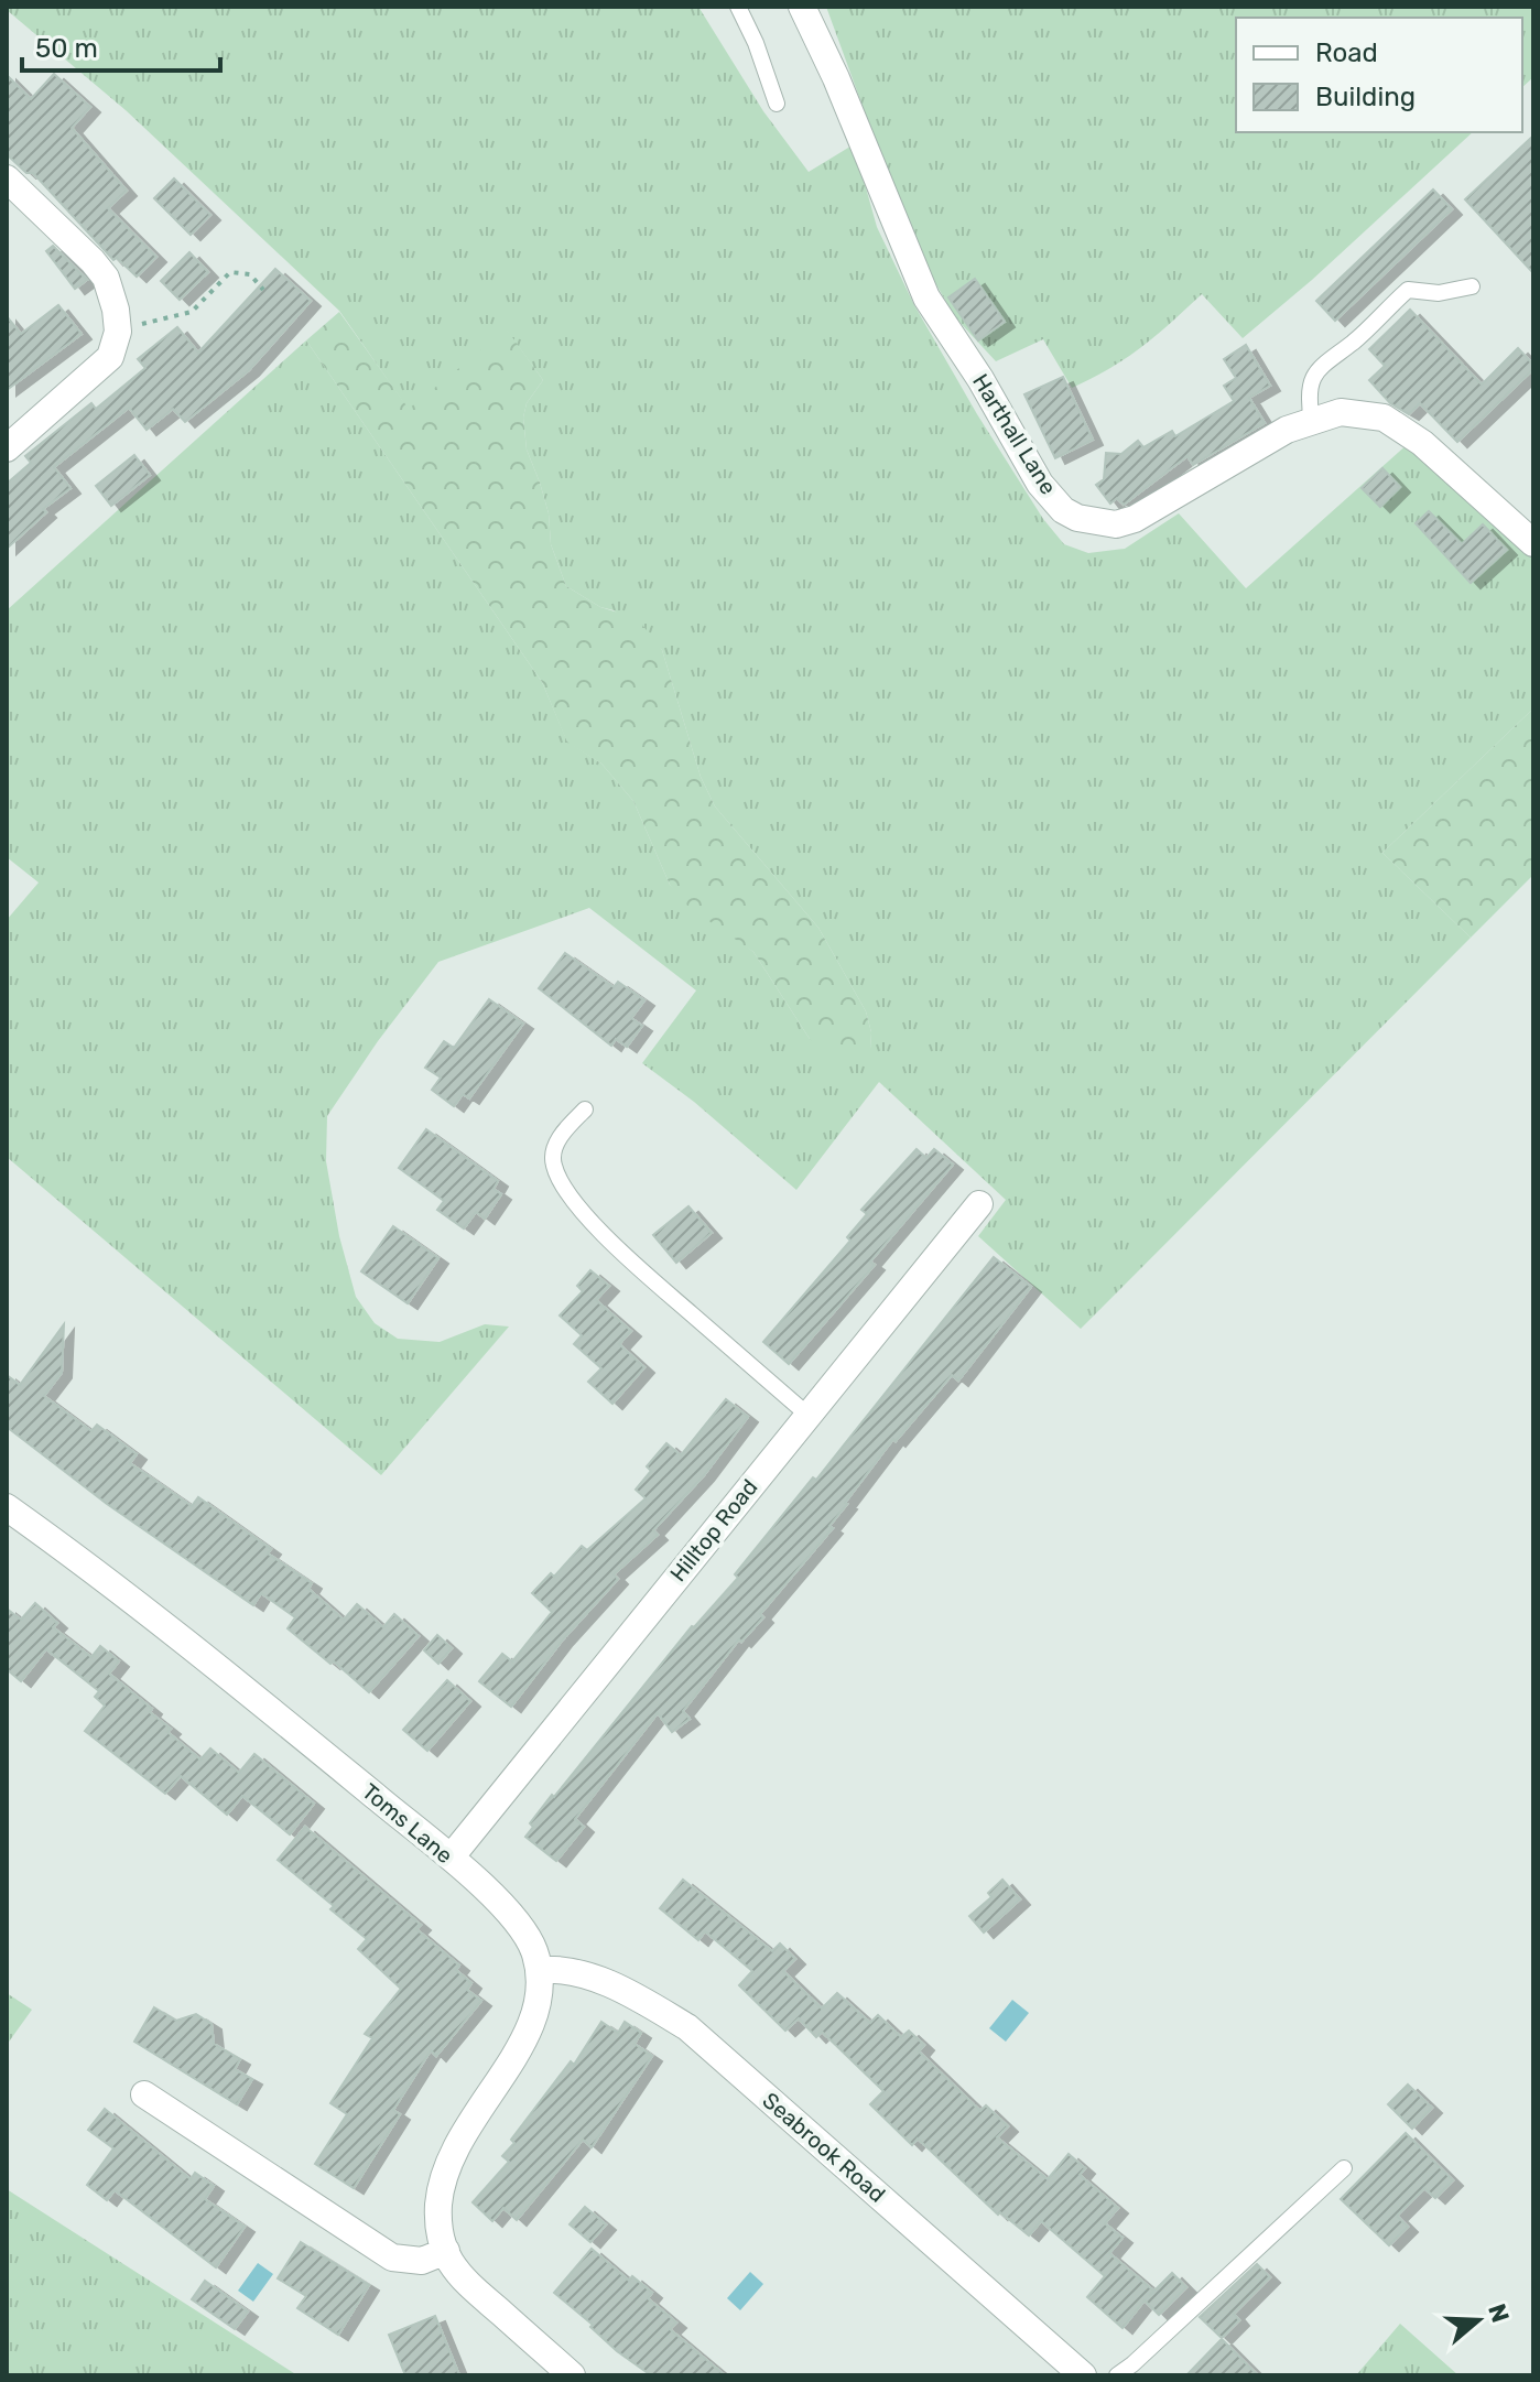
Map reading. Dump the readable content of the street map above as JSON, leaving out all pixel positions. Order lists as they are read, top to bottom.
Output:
{
  "streets": {
    "street": [
      "Harthall Lane",
      "Hilltop Road",
      "Toms Lane",
      "Seabrook Road"
    ]
  },
  "crossings": [
    ["Hilltop Road", "Toms Lane"],
    ["Toms Lane", "Seabrook Road"]
  ],
  "legend": ["Road", "Building"],
  "scale_bar": "50 m",
  "north": "right"
}
